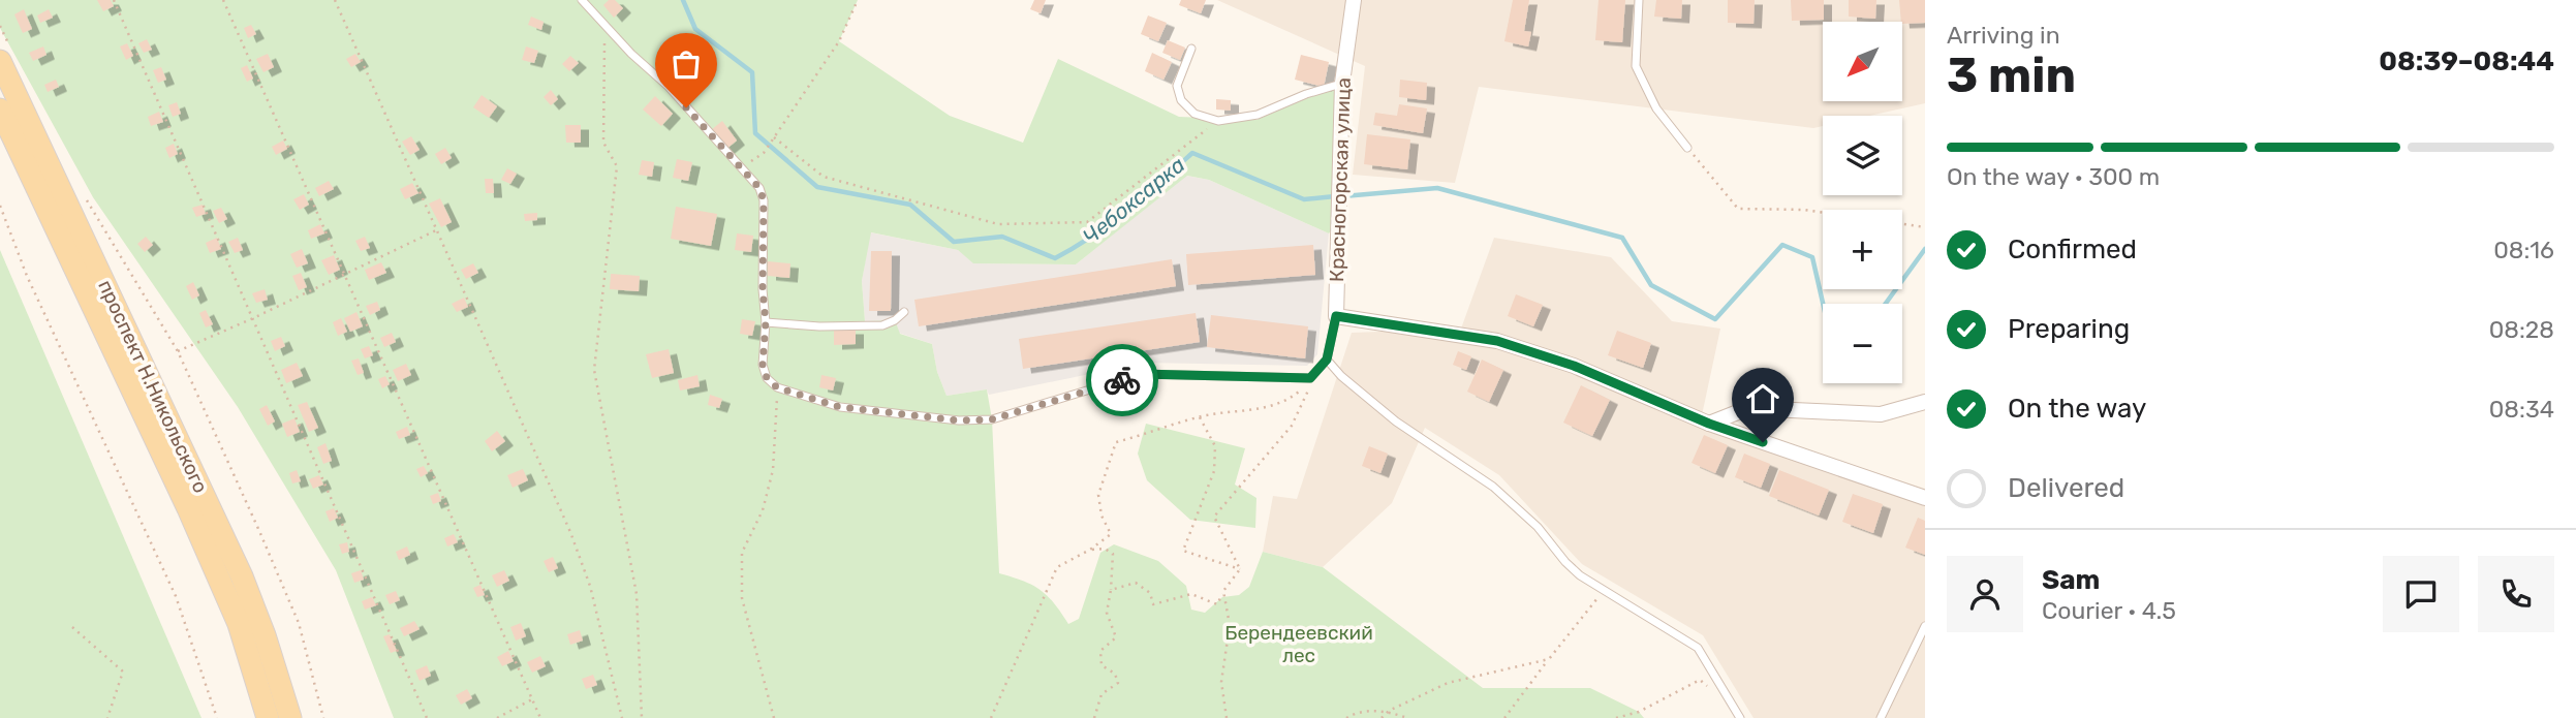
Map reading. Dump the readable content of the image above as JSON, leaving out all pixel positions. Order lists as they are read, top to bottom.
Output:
{
  "streets": {
    "main road": ["проспект Н.Никольского"],
    "street": ["Красногорская улица"]
  },
  "water": ["Чебоксарка"],
  "parks": ["Берендеевский лес"],
  "north": "bottom left",
  "page": {
    "heading": ["3 min", "Arriving in", "08:39–08:44"],
    "panel": ["Sam", "Courier · 4.5"],
    "map_buttons": ["+", "−"],
    "bar": "On the way · 300 m",
    "list": [
      ["Confirmed", "08:16"],
      ["Preparing", "08:28"],
      ["On the way", "08:34"],
      "Delivered"
    ]
  }
}
